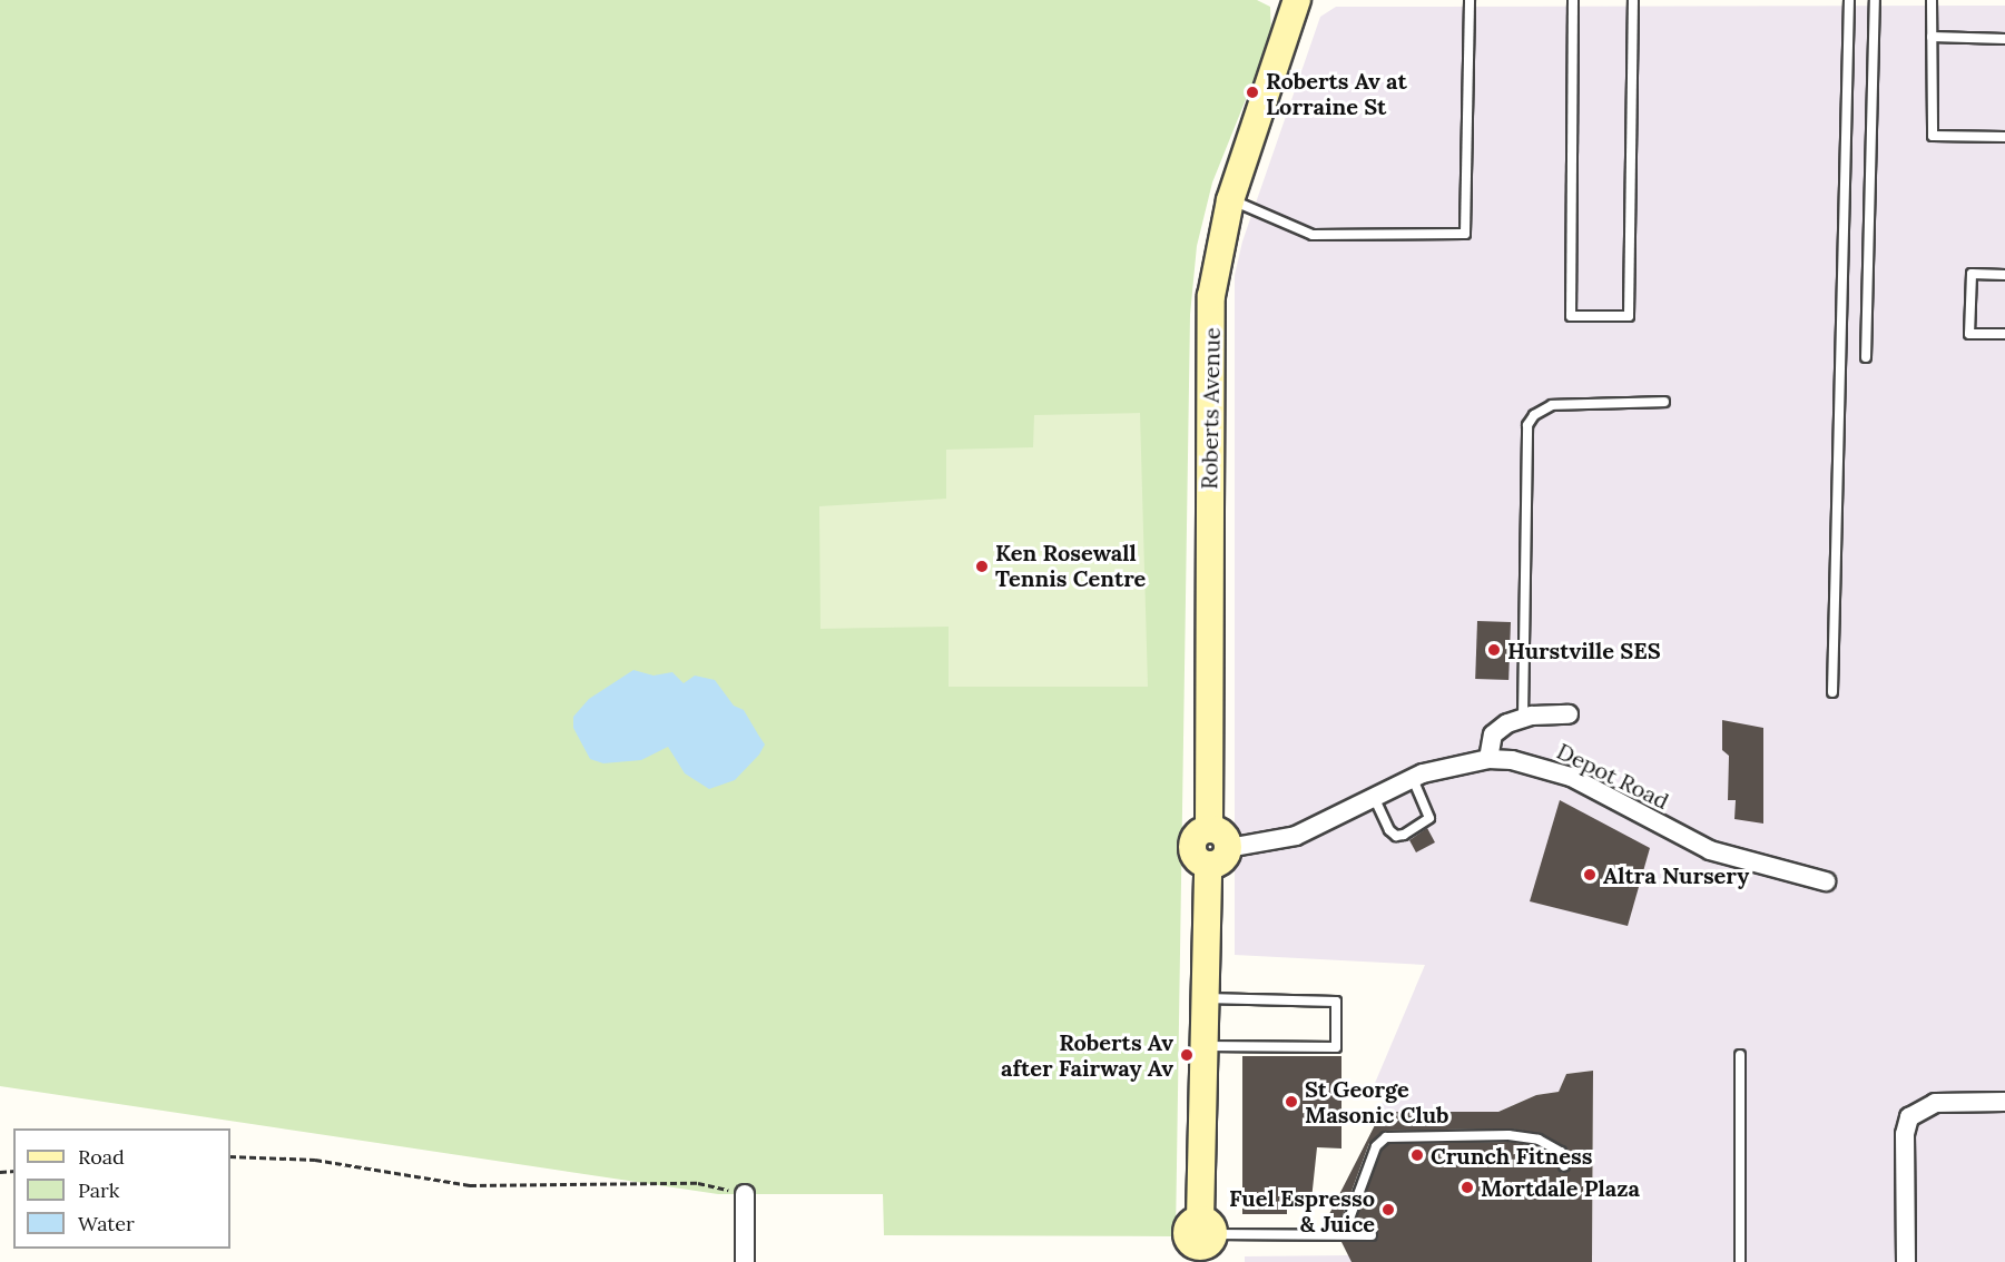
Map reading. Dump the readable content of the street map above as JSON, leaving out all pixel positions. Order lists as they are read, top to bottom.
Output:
{
  "streets": {
    "street": ["Roberts Avenue", "Depot Road"]
  },
  "crossings": [
    ["Roberts Avenue", "Depot Road"]
  ],
  "places": [
    "Roberts Av at Lorraine St",
    "Ken Rosewall Tennis Centre",
    "Hurstville SES",
    "Altra Nursery",
    "Roberts Av after Fairway Av",
    "St George Masonic Club",
    "Crunch Fitness",
    "Mortdale Plaza",
    "Fuel Espresso & Juice"
  ],
  "legend": ["Road", "Park", "Water"]
}
